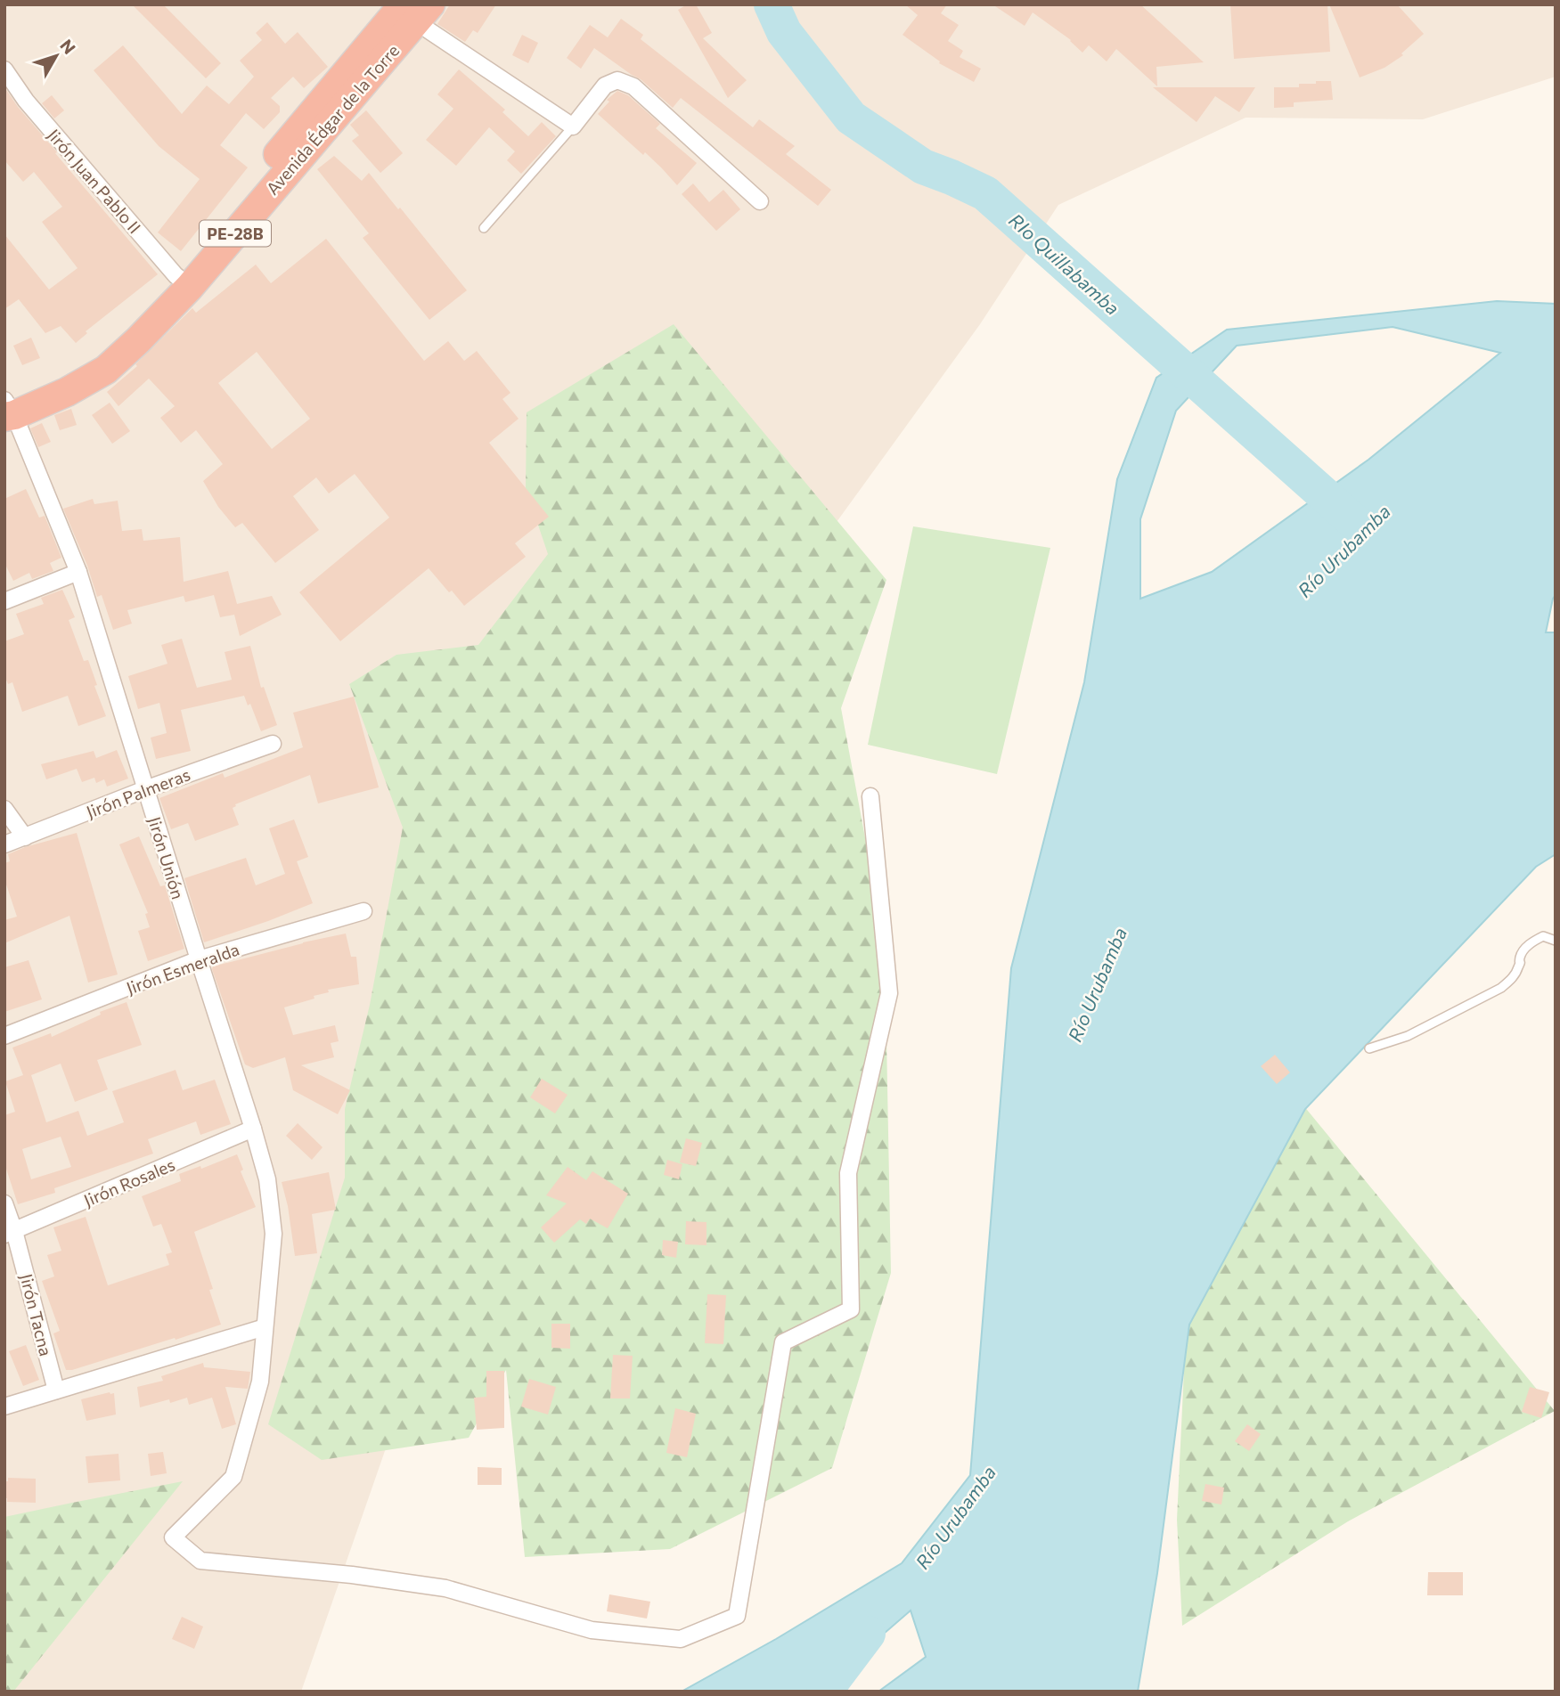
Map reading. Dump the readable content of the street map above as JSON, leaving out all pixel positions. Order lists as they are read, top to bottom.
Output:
{
  "streets": {
    "highway": ["Avenida Édgar de la Torre", "PE-28B"],
    "street": [
      "Jirón Juan Pablo II",
      "Jirón Palmeras",
      "Jirón Unión",
      "Jirón Esmeralda",
      "Jirón Rosales",
      "Jirón Tacna"
    ]
  },
  "crossings": [
    ["Avenida Édgar de la Torre", "Jirón Juan Pablo II"],
    ["Avenida Édgar de la Torre", "Jirón Unión"],
    ["Jirón Palmeras", "Jirón Unión"],
    ["Jirón Unión", "Jirón Esmeralda"],
    ["Jirón Unión", "Jirón Rosales"],
    ["Jirón Rosales", "Jirón Tacna"]
  ],
  "water": ["RIo Quillabamba", "Río Urubamba"],
  "north": "top right"
}
